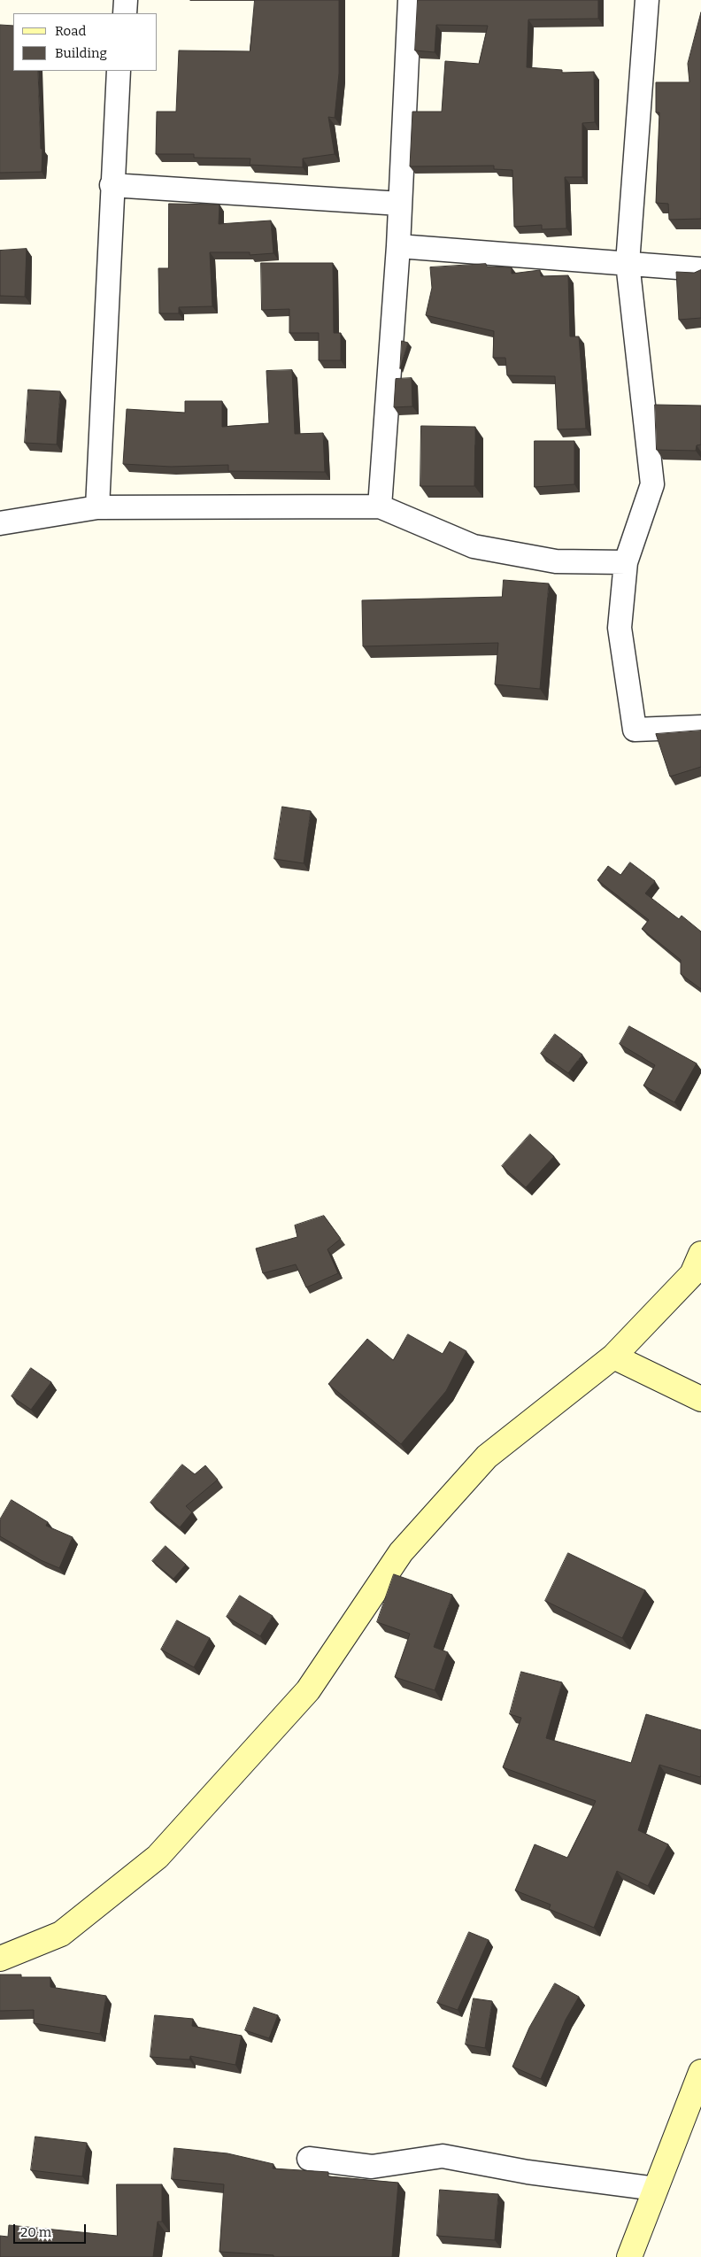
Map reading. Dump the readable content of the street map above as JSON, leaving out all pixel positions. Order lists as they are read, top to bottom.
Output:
{
  "legend": ["Road", "Building"],
  "scale_bar": "20 m"
}
